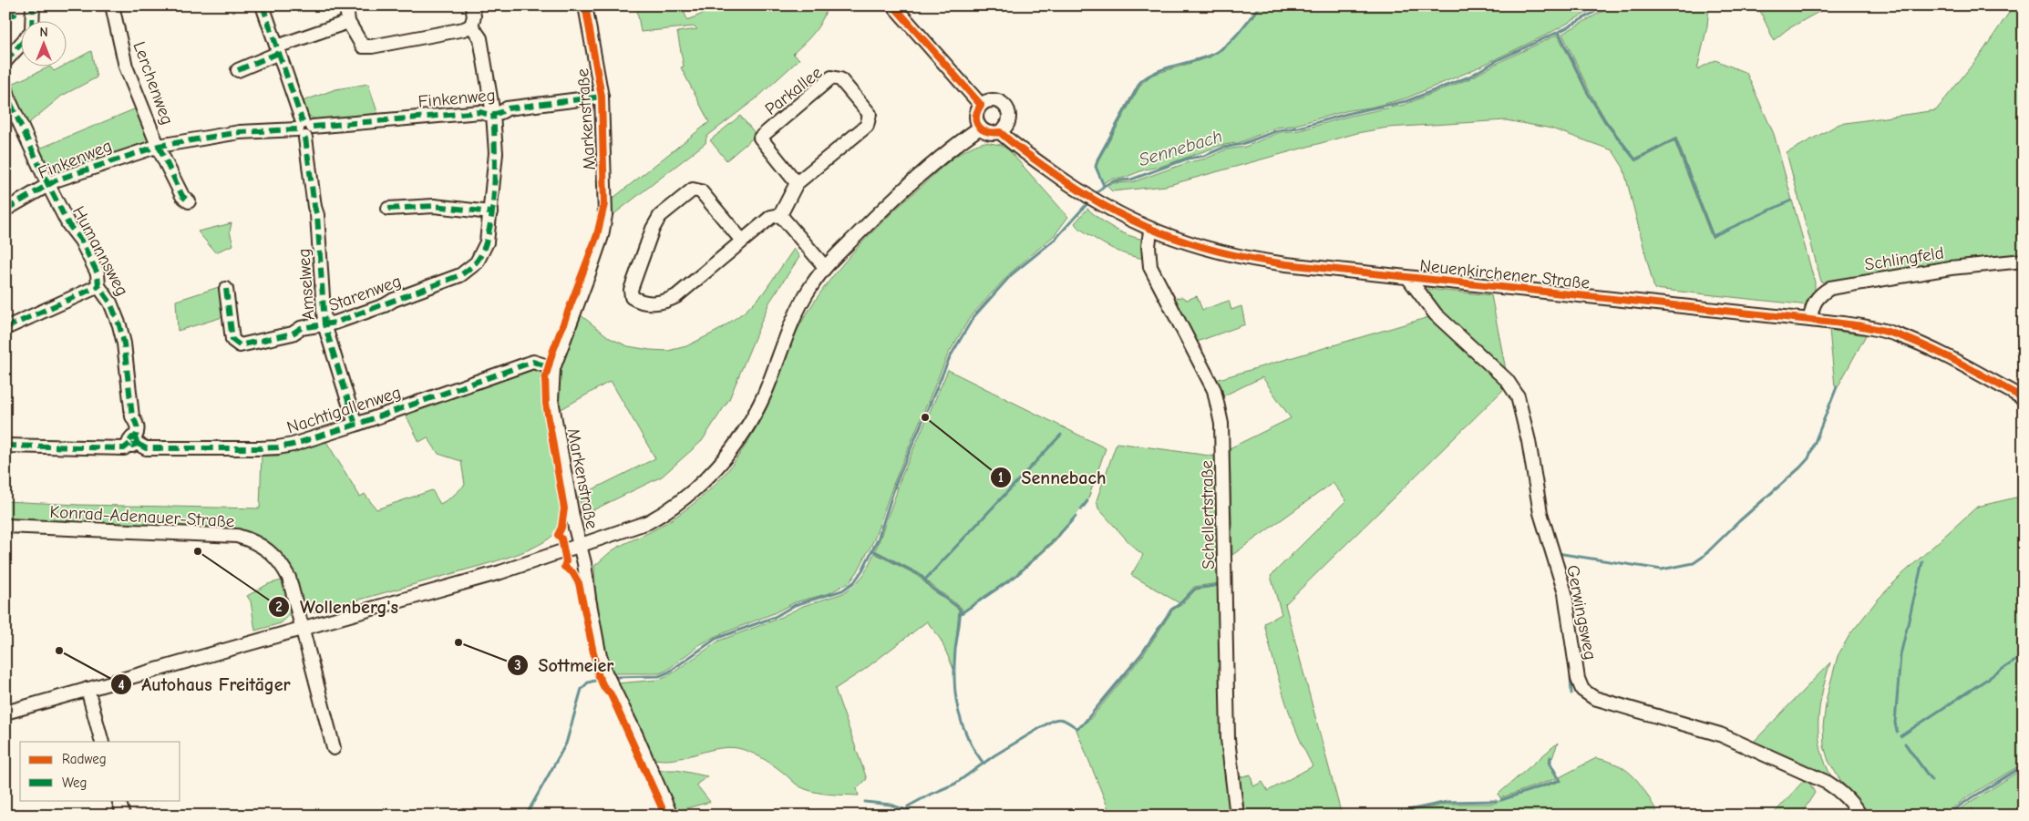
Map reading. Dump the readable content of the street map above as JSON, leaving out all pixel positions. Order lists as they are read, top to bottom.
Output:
{
  "streets": {
    "street": [
      "Lerchenweg",
      "Parkallee",
      "Finkenweg",
      "Markenstraße",
      "Humannsweg",
      "Schlingfeld",
      "Neuenkirchener Straße",
      "Amselweg",
      "Starenweg",
      "Nachtigallenweg",
      "Schellertstraße",
      "Konrad-Adenauer-Straße",
      "Gerwingsweg"
    ]
  },
  "crossings": [
    ["Lerchenweg", "Finkenweg"],
    ["Finkenweg", "Markenstraße"],
    ["Finkenweg", "Humannsweg"],
    ["Finkenweg", "Amselweg"],
    ["Finkenweg", "Starenweg"],
    ["Markenstraße", "Nachtigallenweg"],
    ["Humannsweg", "Nachtigallenweg"],
    ["Schlingfeld", "Neuenkirchener Straße"],
    ["Neuenkirchener Straße", "Schellertstraße"],
    ["Neuenkirchener Straße", "Gerwingsweg"],
    ["Amselweg", "Starenweg"],
    ["Amselweg", "Nachtigallenweg"]
  ],
  "water": ["Sennebach"],
  "places": [
    "Sennebach",
    "Wollenberg's",
    "Sottmeier",
    "Autohaus Freitäger"
  ],
  "legend": ["Radweg", "Weg"],
  "north": "top"
}
